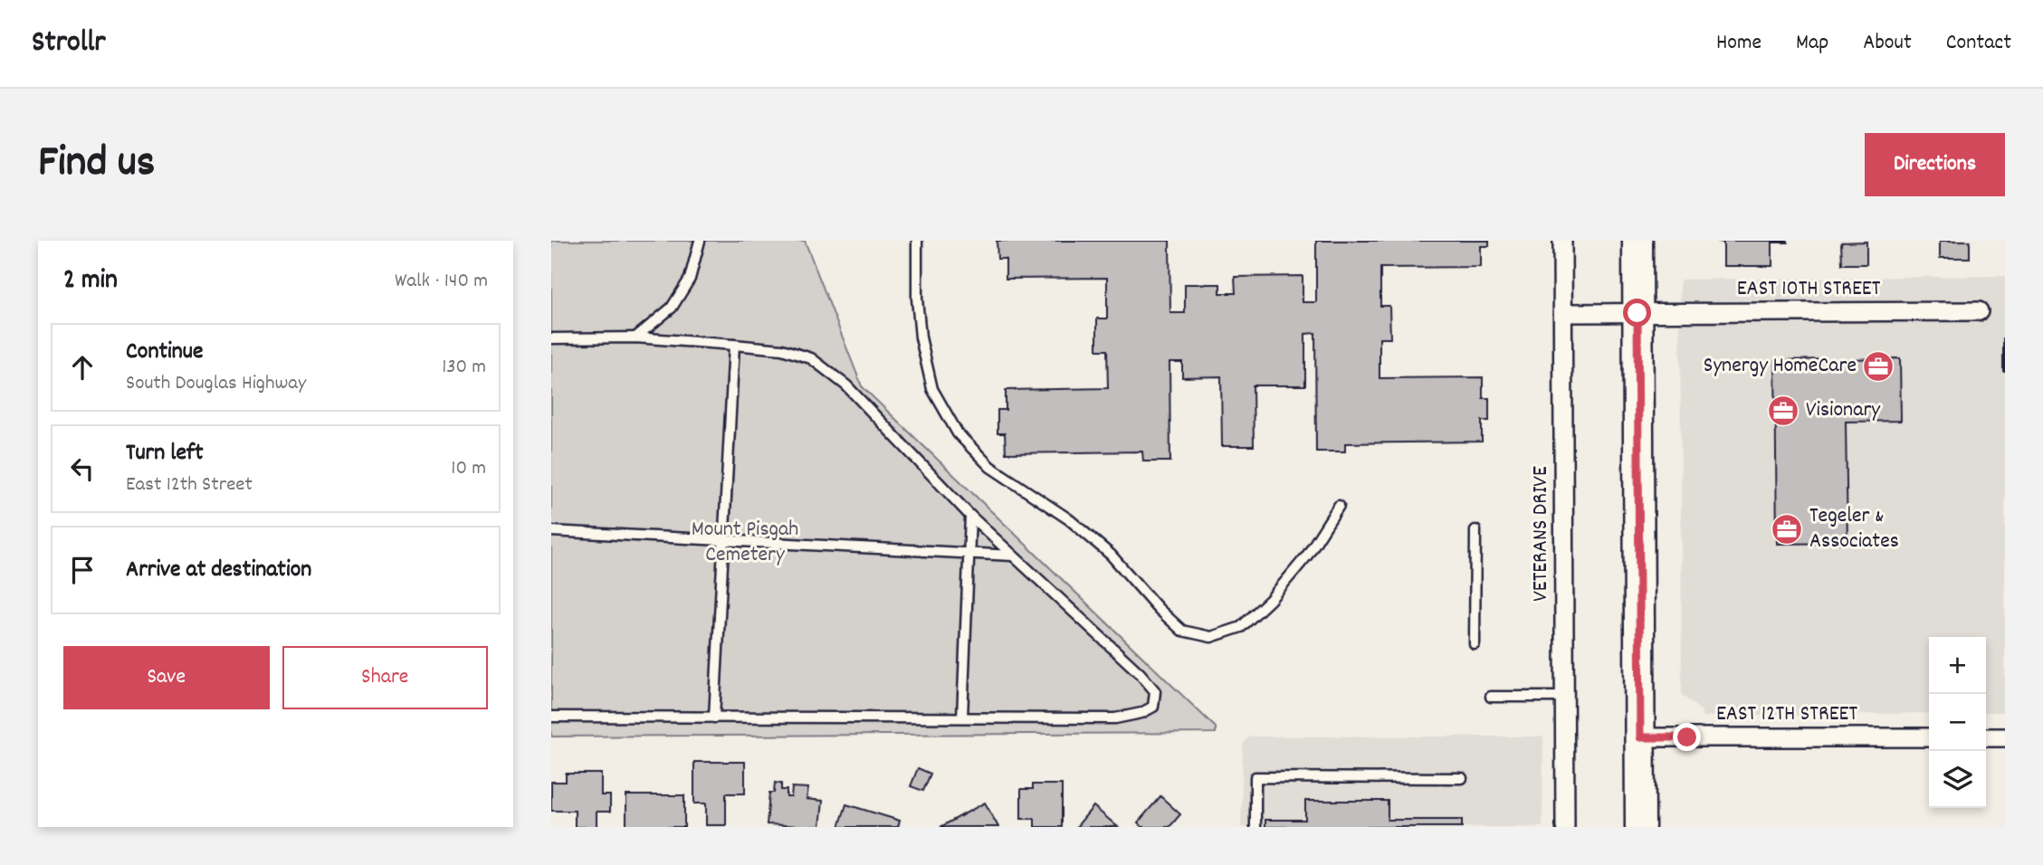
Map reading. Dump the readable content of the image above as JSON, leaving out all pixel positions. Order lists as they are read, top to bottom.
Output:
{
  "streets": {
    "street": ["EAST 10TH STREET", "VETERANS DRIVE", "EAST 12TH STREET"]
  },
  "crossings": [
    ["EAST 10TH STREET", "VETERANS DRIVE"]
  ],
  "parks": ["Mount Pisgah Cemetery"],
  "places": {
    "office": ["Synergy HomeCare", "Visionary", "Tegeler & Associates"]
  },
  "page": {
    "header": "Strollr",
    "nav": [
      "Home",
      "Map",
      "About",
      "Contact"
    ],
    "title": "Find us",
    "buttons": [
      "Directions",
      ["Save", "Share"]
    ],
    "heading": ["2 min", "Walk · 140 m"],
    "list": [
      ["Continue", "South Douglas Highway", "130 m"],
      ["Turn left", "East 12th Street", "10 m"],
      "Arrive at destination"
    ],
    "map_buttons": ["+", "−"]
  }
}
